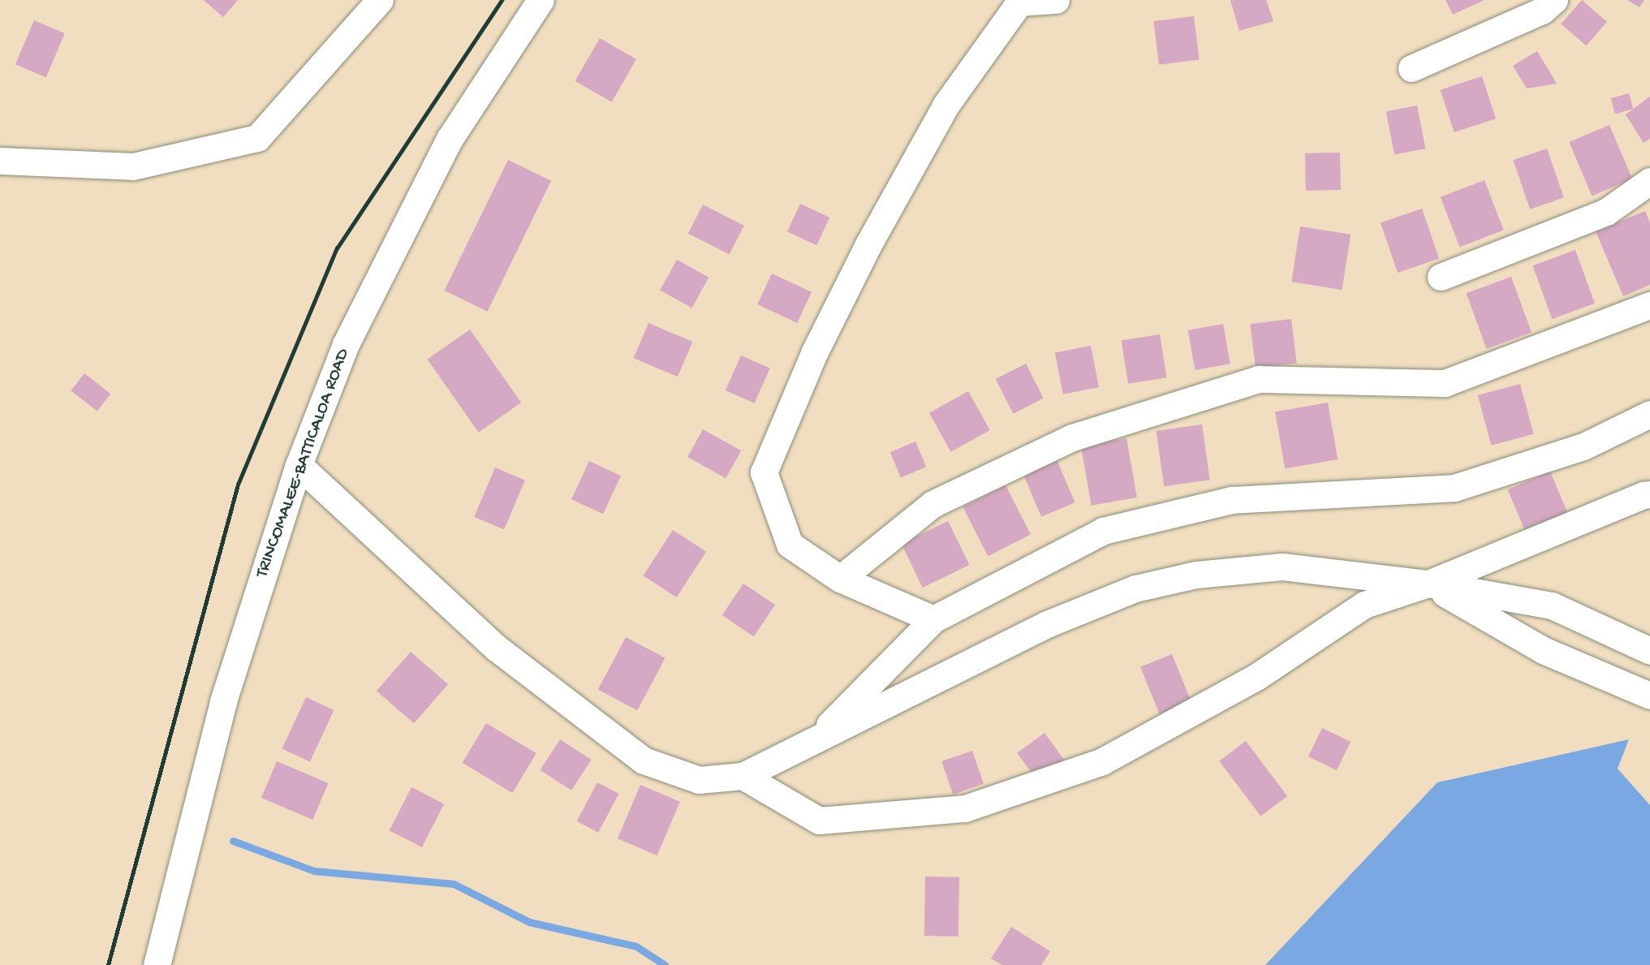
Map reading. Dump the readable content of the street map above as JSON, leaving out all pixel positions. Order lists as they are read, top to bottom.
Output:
{
  "streets": {
    "main road": ["TRINCOMALEE-BATTICALOA ROAD"]
  }
}
